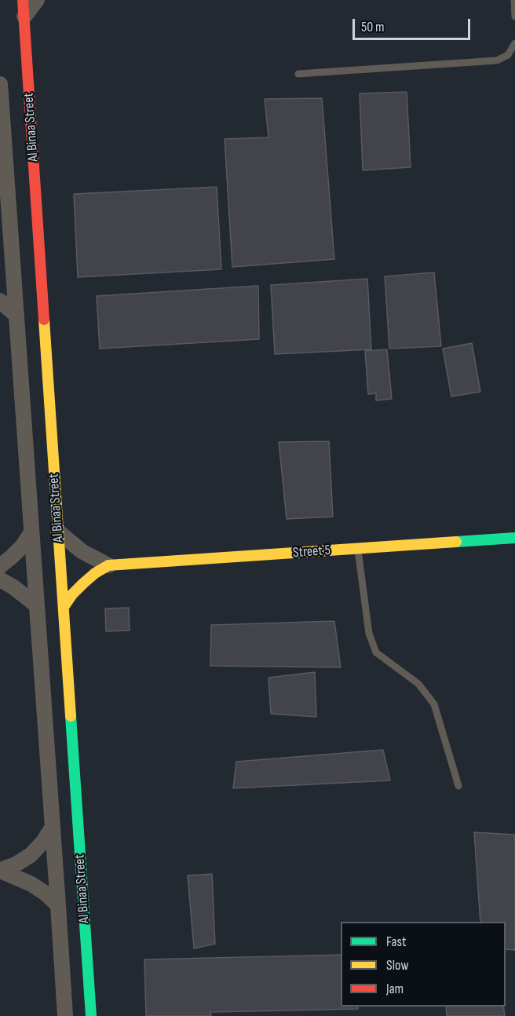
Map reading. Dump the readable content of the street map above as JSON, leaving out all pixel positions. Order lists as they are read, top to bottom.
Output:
{
  "streets": {
    "street": ["Al Binaa Street", "Street 5"]
  },
  "legend": ["Fast", "Slow", "Jam"],
  "scale_bar": "50 m"
}
